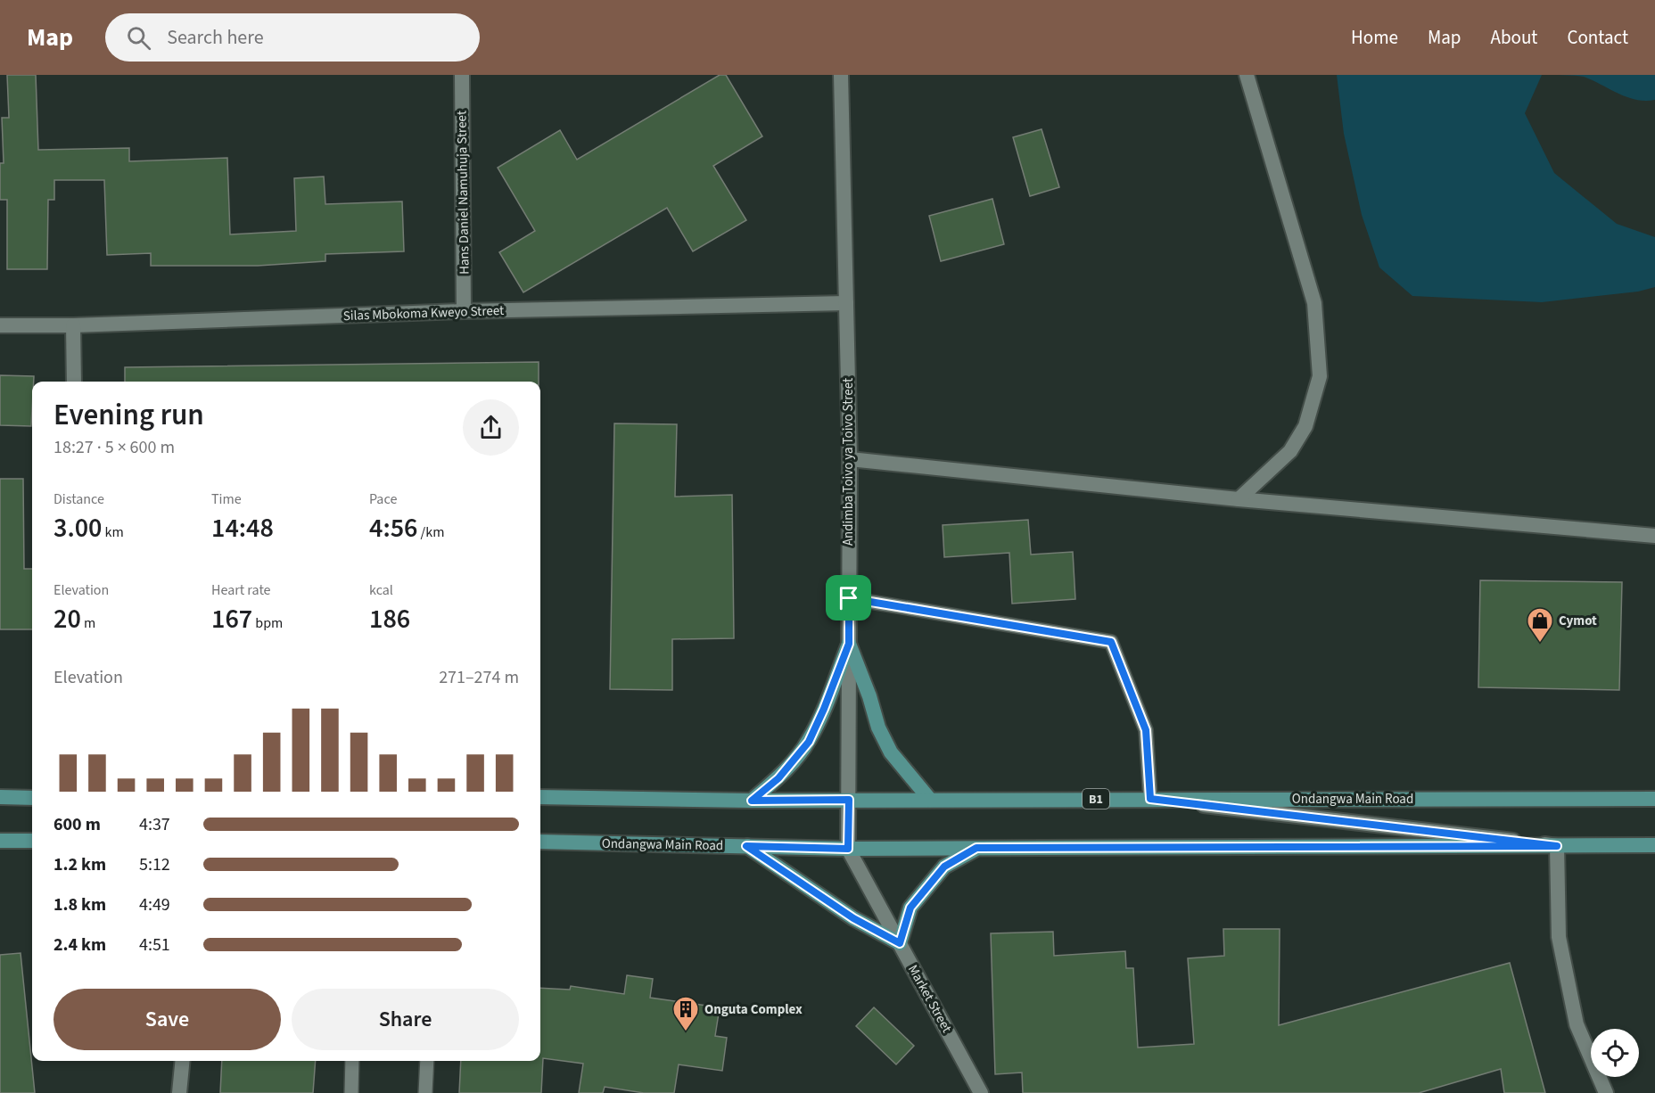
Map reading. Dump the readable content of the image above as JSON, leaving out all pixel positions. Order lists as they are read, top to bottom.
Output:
{
  "streets": {
    "main road": ["B1", "Ondangwa Main Road"],
    "street": [
      "Hans Daniel Namuhuja Street",
      "Silas Mbokoma Kweyo Street",
      "Andimba Toivo ya Toivo Street",
      "Market Street"
    ]
  },
  "crossings": [
    ["Hans Daniel Namuhuja Street", "Silas Mbokoma Kweyo Street"],
    ["Silas Mbokoma Kweyo Street", "Andimba Toivo ya Toivo Street"],
    ["Andimba Toivo ya Toivo Street", "Ondangwa Main Road"],
    ["Andimba Toivo ya Toivo Street", "Market Street"],
    ["Ondangwa Main Road", "Market Street"]
  ],
  "places": {
    "shop": ["Cymot"],
    "building": ["Onguta Complex"]
  },
  "page": {
    "header": "Map",
    "search": "Search here",
    "nav": [
      "Home",
      "Map",
      "About",
      "Contact"
    ],
    "heading": ["Evening run", "18:27 · 5 × 600 m"],
    "stats": [
      ["Distance", "3.00 km"],
      ["Time", "14:48"],
      ["Pace", "4:56 /km"],
      ["Elevation", "20 m"],
      ["Heart rate", "167 bpm"],
      ["kcal", "186"]
    ],
    "chart": ["Elevation", "271–274 m"],
    "list": [
      {
        "name": "600 m",
        "note": "4:37"
      },
      {
        "name": "1.2 km",
        "note": "5:12"
      },
      {
        "name": "1.8 km",
        "note": "4:49"
      },
      {
        "name": "2.4 km",
        "note": "4:51"
      }
    ],
    "buttons": ["Save", "Share"]
  }
}
